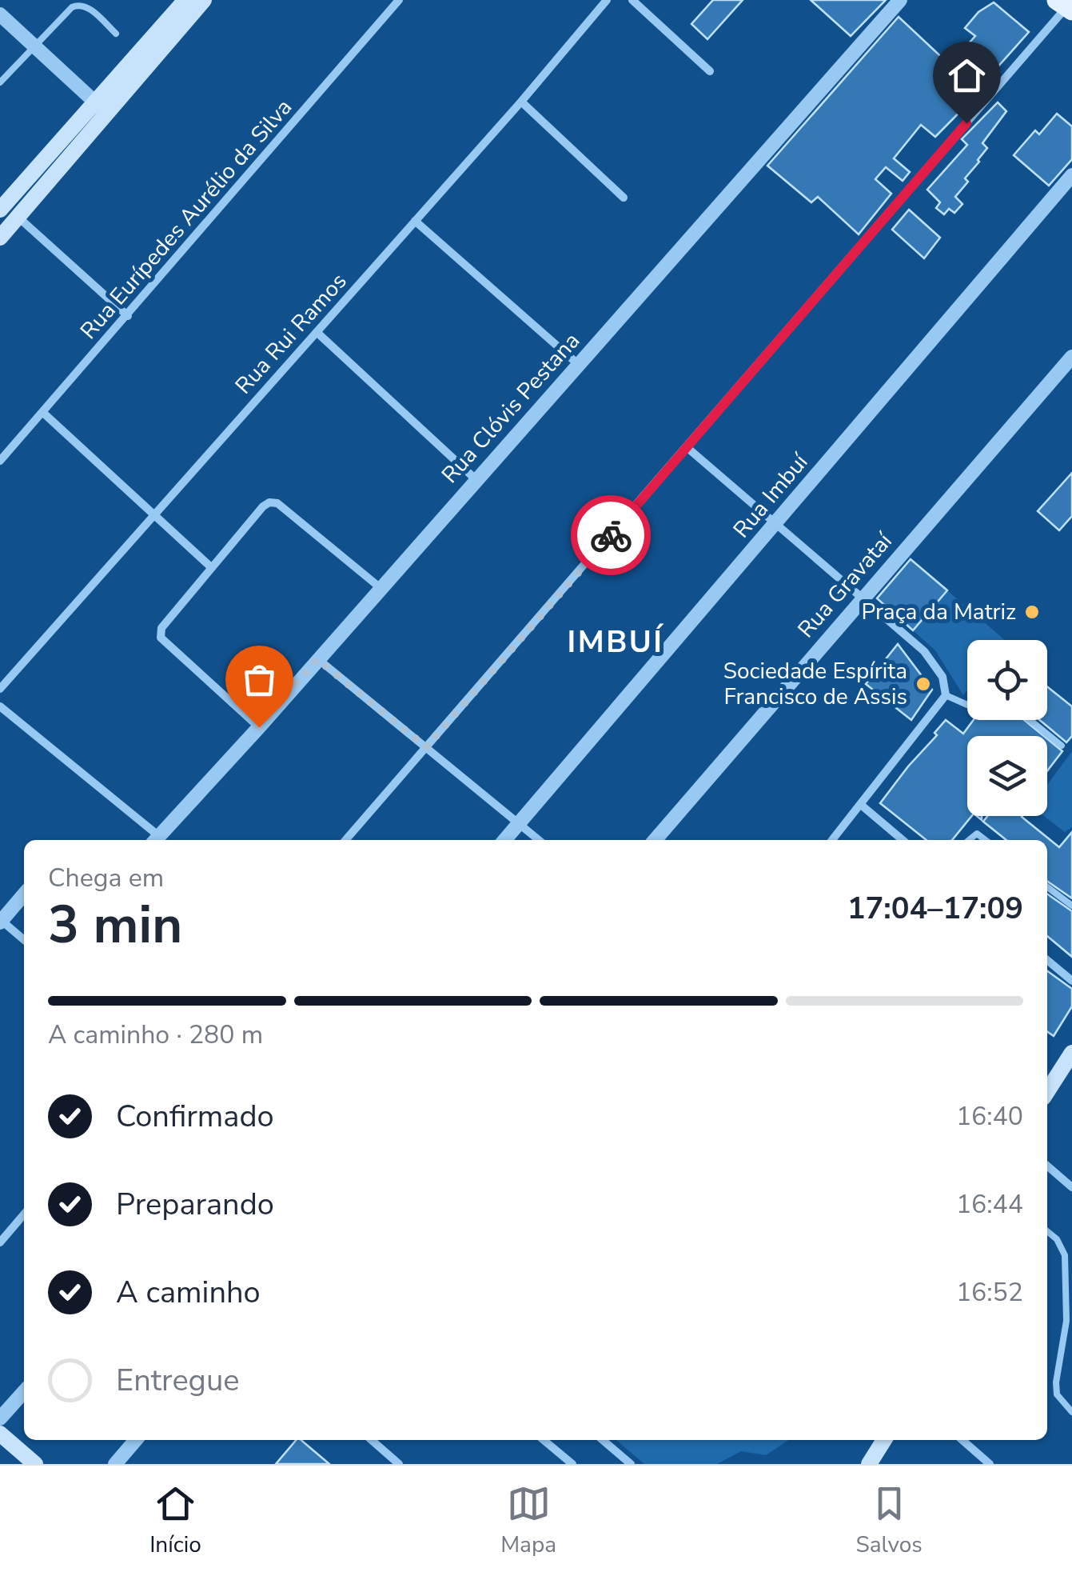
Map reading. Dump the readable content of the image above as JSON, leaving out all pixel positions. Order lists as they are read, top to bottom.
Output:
{
  "streets": {
    "street": [
      "Rua Eurípedes Aurélio da Silva",
      "Rua Rui Ramos",
      "Rua Clóvis Pestana",
      "Rua Imbuí",
      "Rua Gravataí"
    ]
  },
  "districts": ["IMBUÍ"],
  "places": ["Praça da Matriz", "Sociedade Espírita Francisco de Assis"],
  "page": {
    "heading": ["3 min", "Chega em", "17:04–17:09"],
    "bar": "A caminho · 280 m",
    "list": [
      ["Confirmado", "16:40"],
      ["Preparando", "16:44"],
      ["A caminho", "16:52"],
      "Entregue"
    ],
    "tabs": ["Início", "Mapa", "Salvos"]
  }
}
